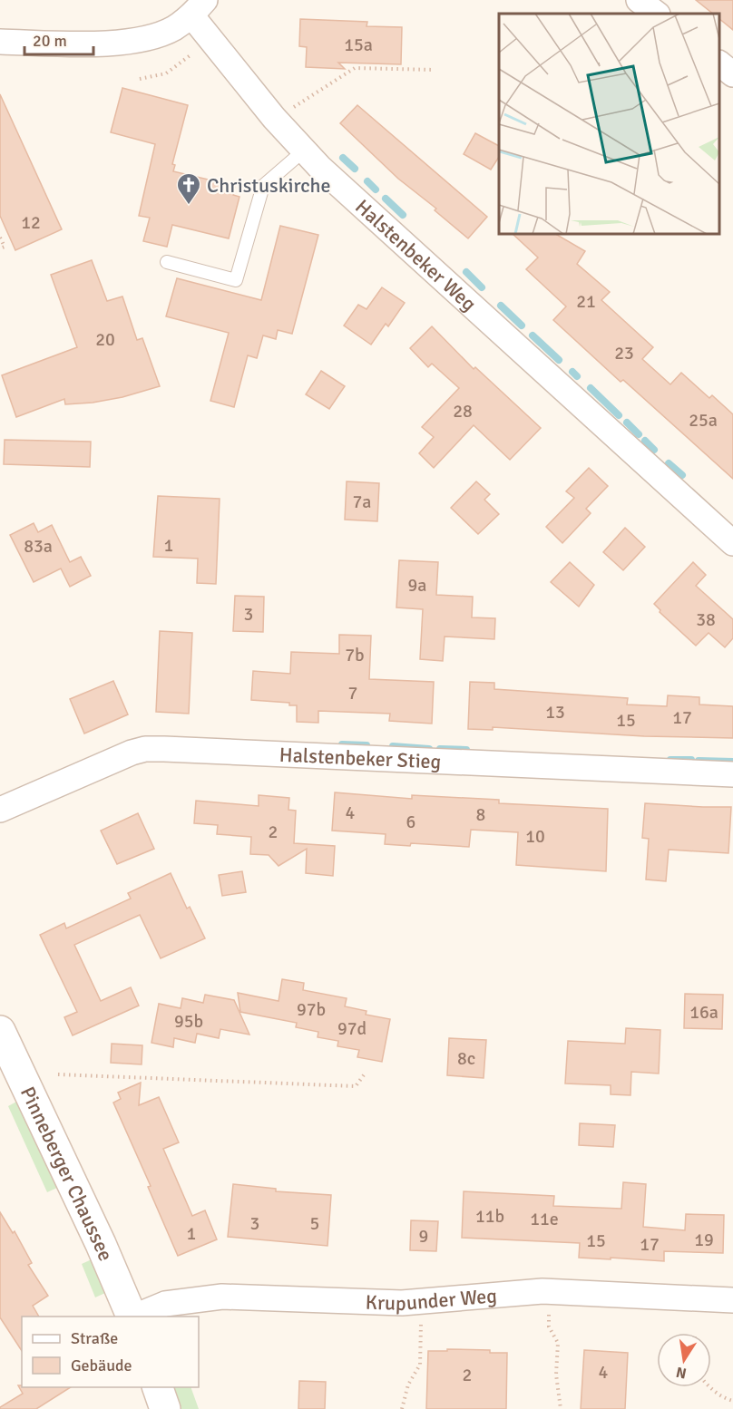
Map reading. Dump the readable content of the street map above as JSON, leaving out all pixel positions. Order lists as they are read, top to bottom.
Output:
{
  "streets": {
    "main road": ["Pinneberger Chaussee"],
    "street": ["Halstenbeker Weg", "Halstenbeker Stieg", "Krupunder Weg"]
  },
  "places": {
    "church": ["Christuskirche"]
  },
  "house_numbers": [
    "15a",
    "12",
    "21",
    "20",
    "23",
    "28",
    "25a",
    "7a",
    "1",
    "83a",
    "9a",
    "3",
    "38",
    "7b",
    "7",
    "13",
    "17",
    "15",
    "4",
    "8",
    "6",
    "2",
    "10",
    "97b",
    "16a",
    "95b",
    "97d",
    "8c",
    "11b",
    "11e",
    "3",
    "5",
    "1",
    "9",
    "19",
    "15",
    "17",
    "4",
    "2"
  ],
  "legend": ["Straße", "Gebäude"],
  "scale_bar": "20 m",
  "north": "bottom"
}
